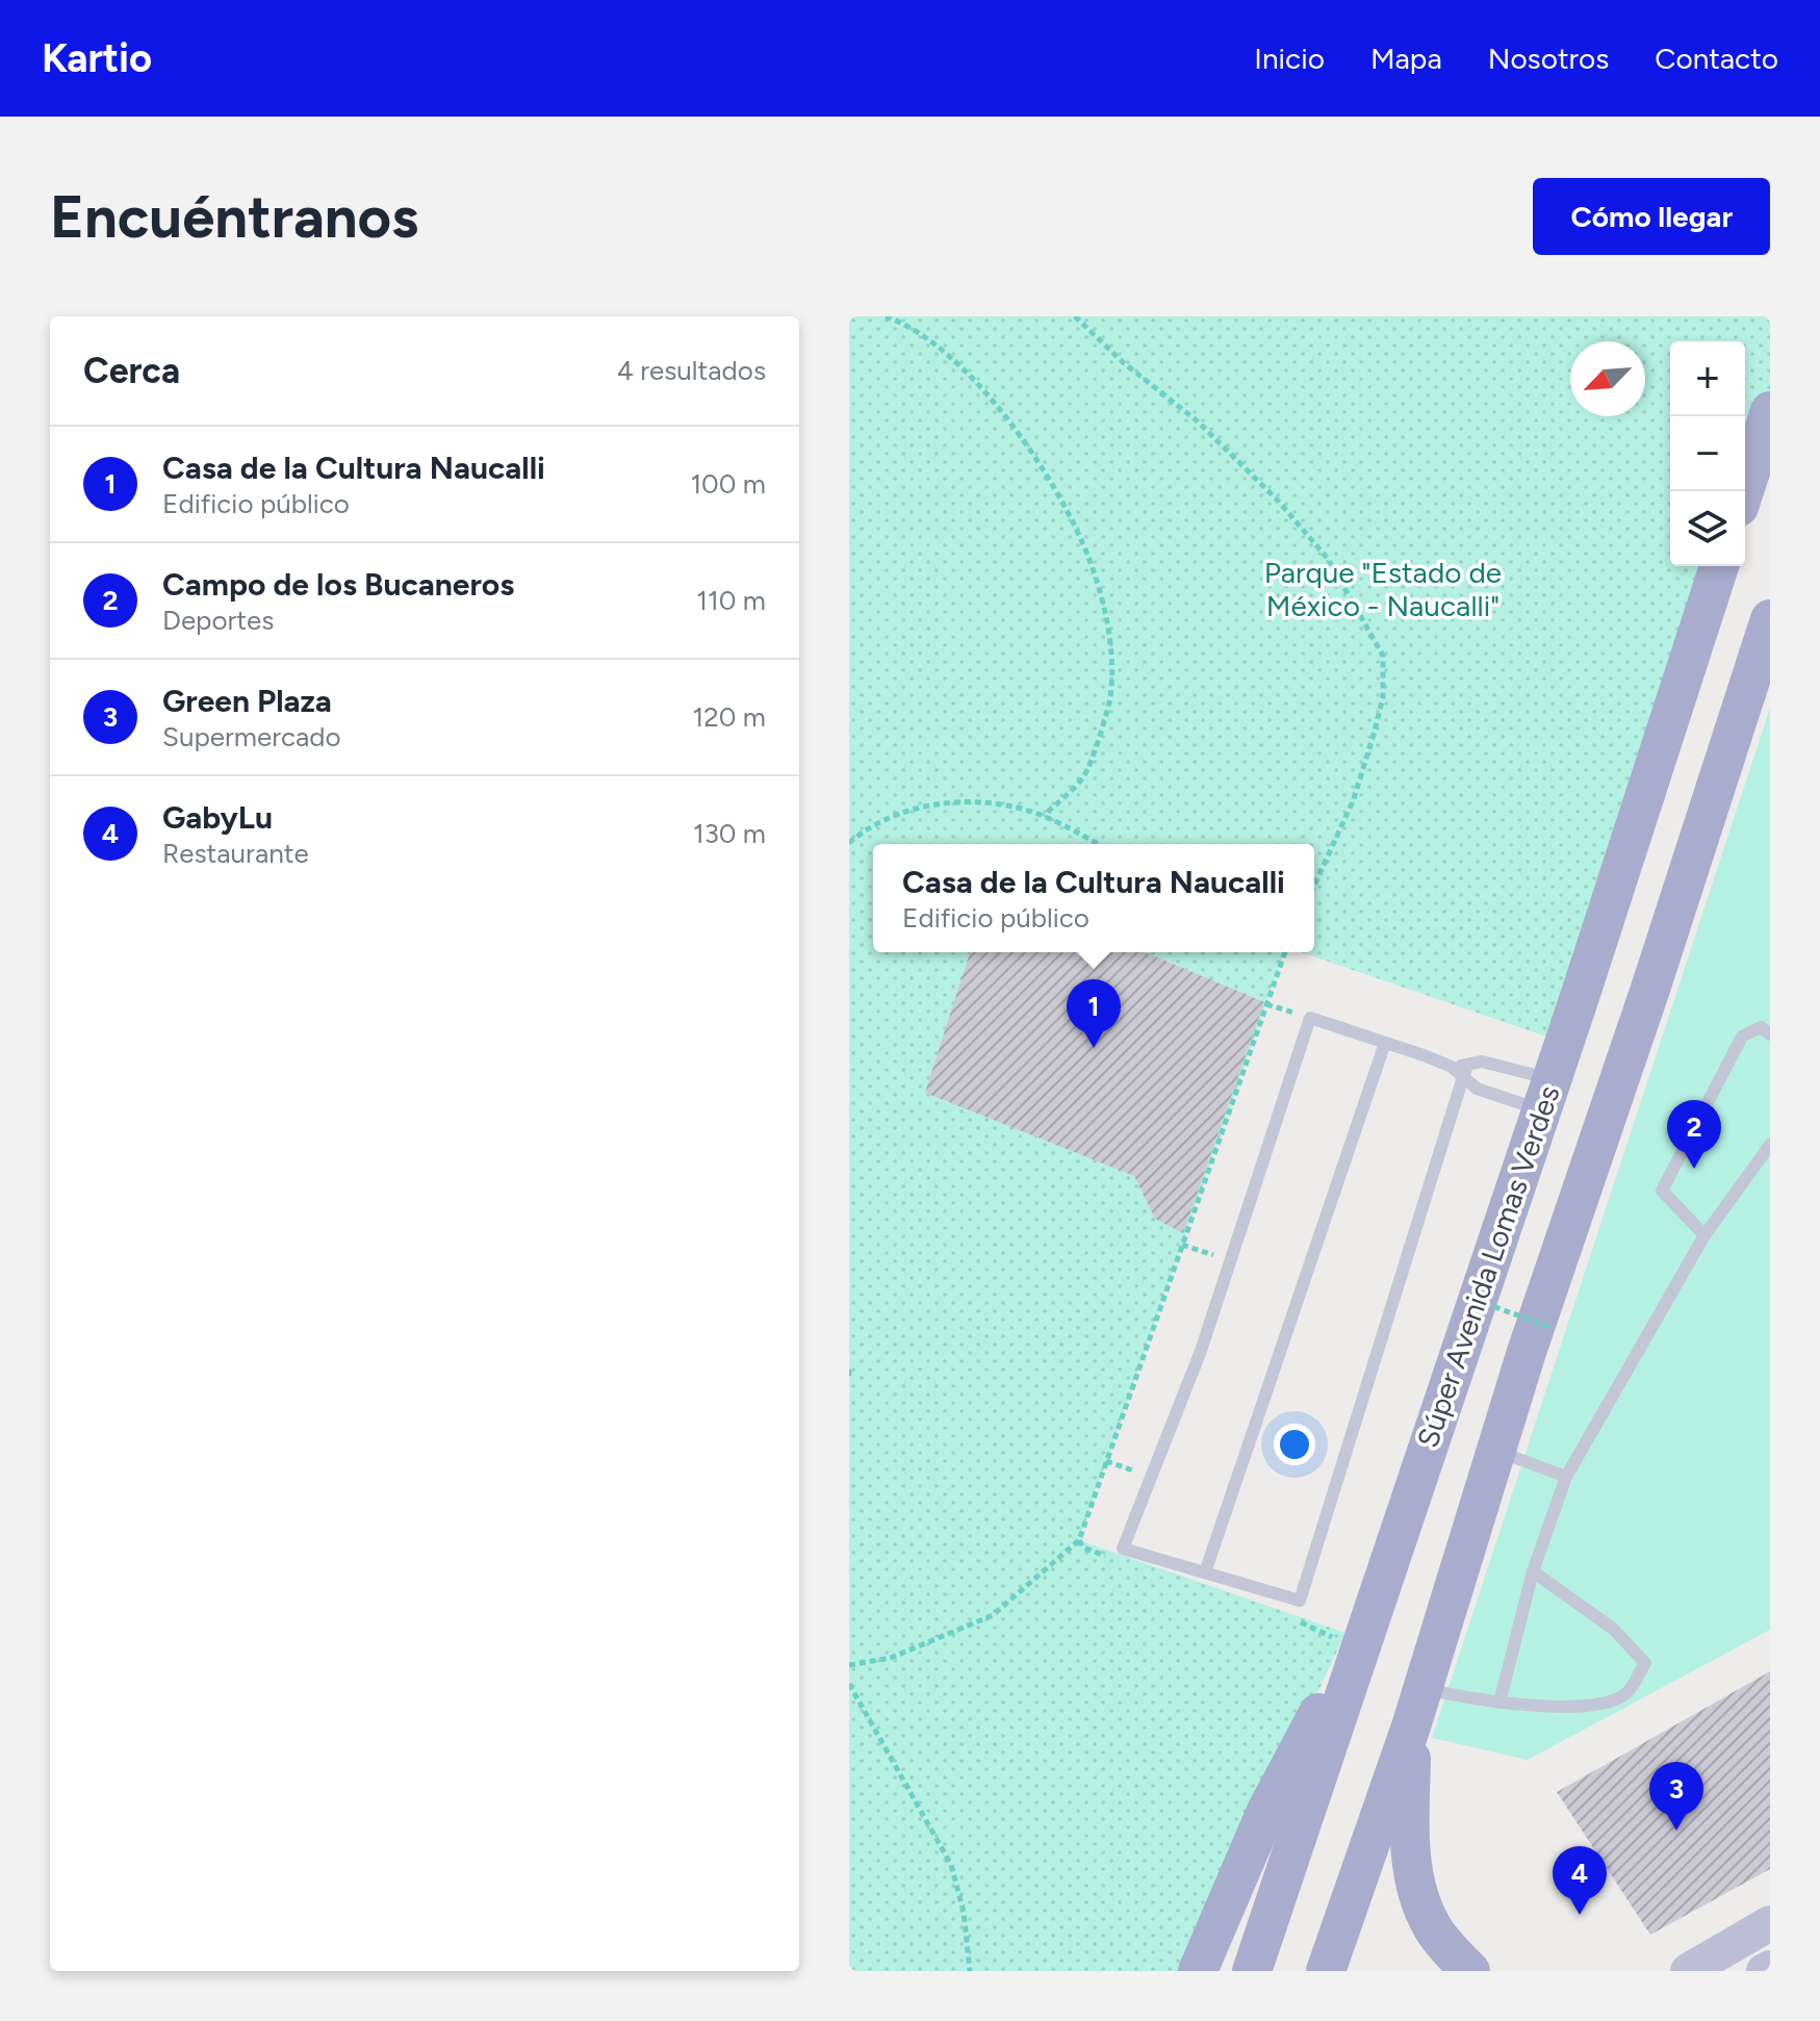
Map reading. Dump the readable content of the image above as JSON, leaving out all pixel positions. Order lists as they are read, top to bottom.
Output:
{
  "streets": {
    "main road": ["Súper Avenida Lomas Verdes"]
  },
  "parks": ["Parque \"Estado de México - Naucalli\""],
  "north": "bottom left",
  "page": {
    "header": "Kartio",
    "nav": [
      "Inicio",
      "Mapa",
      "Nosotros",
      "Contacto"
    ],
    "buttons": "Cómo llegar",
    "title": "Encuéntranos",
    "heading": ["Cerca", "4 resultados"],
    "map_buttons": ["+", "−"],
    "list": [
      {
        "mark": "1",
        "name": "Casa de la Cultura Naucalli",
        "note": "Edificio público",
        "value": "100 m"
      },
      {
        "mark": "2",
        "name": "Campo de los Bucaneros",
        "note": "Deportes",
        "value": "110 m"
      },
      {
        "mark": "3",
        "name": "Green Plaza",
        "note": "Supermercado",
        "value": "120 m"
      },
      {
        "mark": "4",
        "name": "GabyLu",
        "note": "Restaurante",
        "value": "130 m"
      }
    ],
    "popup": ["Casa de la Cultura Naucalli", "Edificio público"],
    "pins": [
      "1",
      "2",
      "3",
      "4"
    ]
  }
}
